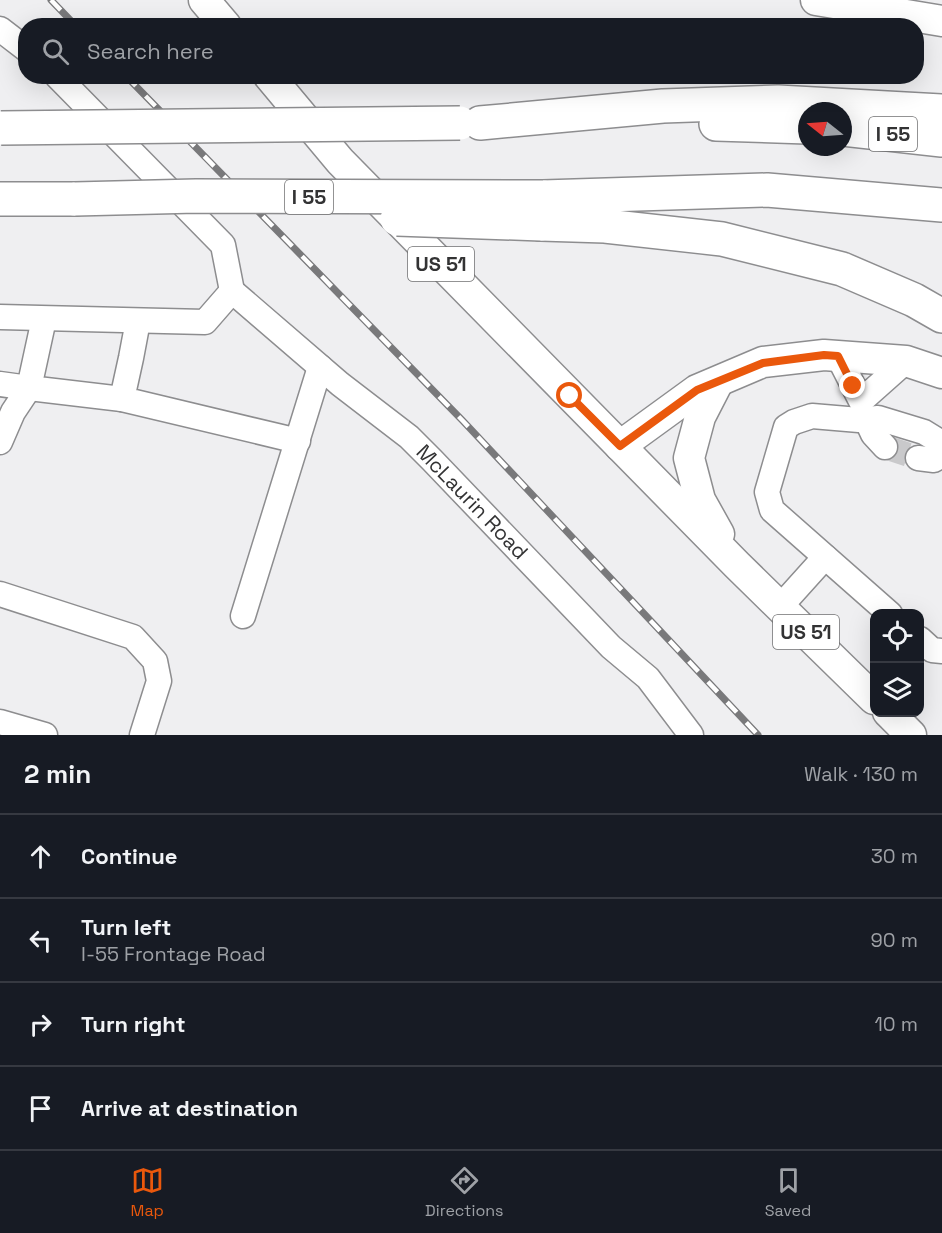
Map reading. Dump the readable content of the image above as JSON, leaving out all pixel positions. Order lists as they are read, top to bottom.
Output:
{
  "streets": {
    "highway": ["I 55"],
    "main road": ["US 51"],
    "street": ["McLaurin Road"]
  },
  "north": "left",
  "page": {
    "search": "Search here",
    "heading": ["2 min", "Walk · 130 m"],
    "list": [
      ["Continue", "30 m"],
      ["Turn left", "I-55 Frontage Road", "90 m"],
      ["Turn right", "10 m"],
      "Arrive at destination"
    ],
    "nav": ["Map", "Directions", "Saved"]
  }
}
